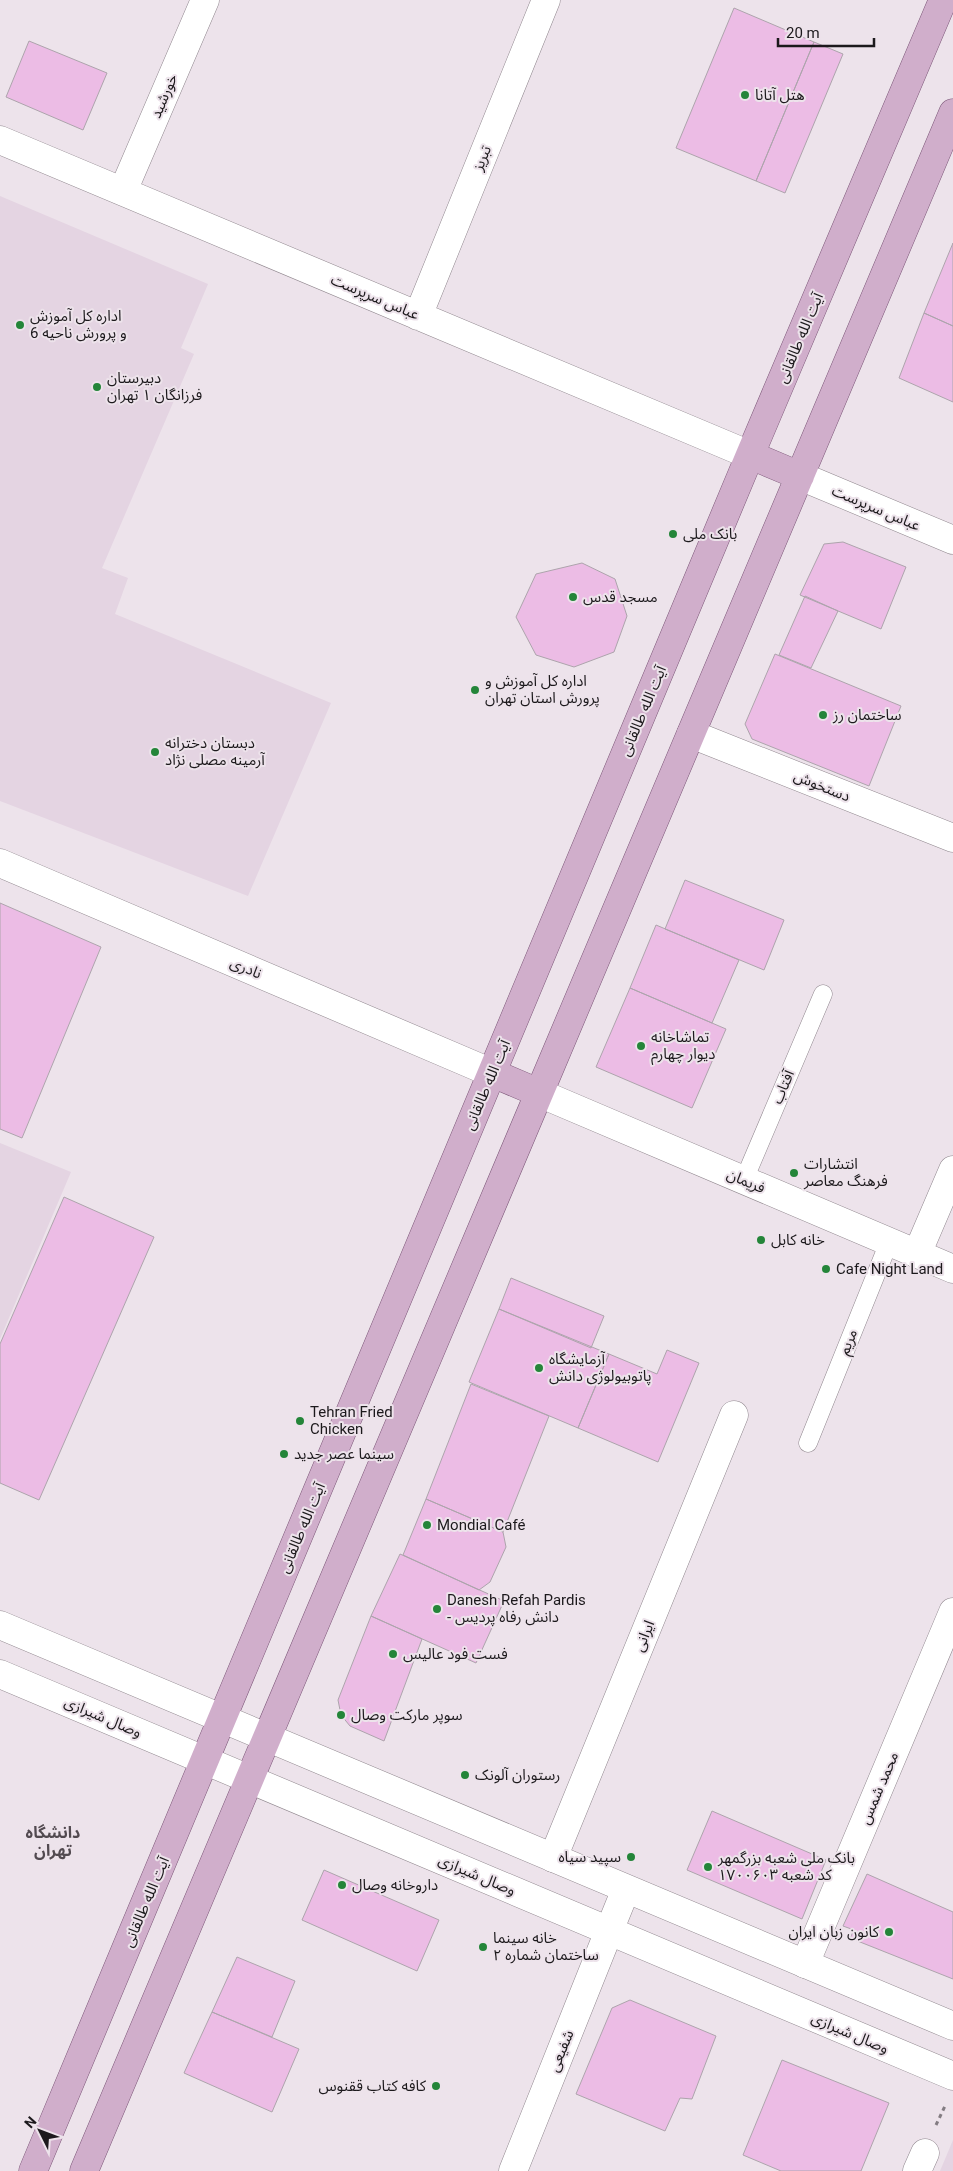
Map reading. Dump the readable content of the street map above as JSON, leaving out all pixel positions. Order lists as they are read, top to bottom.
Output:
{
  "streets": {
    "main road": ["آیت الله طالقانی"],
    "street": [
      "خورشید",
      "تبریز",
      "عباس سرپرست",
      "دستخوش",
      "نادری",
      "فریمان",
      "ایرانی",
      "وصال شیرازی",
      "محمد شمس",
      "شفیعی"
    ],
    "lane": ["آفتاب", "مریم"]
  },
  "crossings": [
    ["خورشید", "عباس سرپرست"],
    ["تبریز", "عباس سرپرست"],
    ["عباس سرپرست", "آیت الله طالقانی"],
    ["آیت الله طالقانی", "نادری"],
    ["آیت الله طالقانی", "وصال شیرازی"],
    ["آفتاب", "فریمان"],
    ["فریمان", "مریم"],
    ["وصال شیرازی", "شفیعی"]
  ],
  "districts": ["دانشگاه تهران"],
  "places": [
    "هتل آتانا",
    "اداره کل آموزش و پرورش ناحیه 6",
    "دبیرستان فرزانگان ۱ تهران",
    "بانک ملی",
    "مسجد قدس",
    "اداره کل آموزش و پرورش استان تهران",
    "ساختمان رز",
    "دبستان دخترانه آرمینه مصلی نژاد",
    "تماشاخانه دیوار چهارم",
    "انتشارات فرهنگ معاصر",
    "خانه کابل",
    "Cafe Night Land",
    "آزمایشگاه پاتوبیولوژی دانش",
    "Tehran Fried Chicken",
    "سینما عصر جدید",
    "Mondial Café",
    "Danesh Refah Pardis - دانش رفاه پردیس",
    "فست فود عالیس",
    "سوپر مارکت وصال",
    "رستوران آلونک",
    "سپید سیاه",
    "بانک ملی شعبه بزرگمهر کد شعبه ۱۷۰۰۶۰۳",
    "داروخانه وصال",
    "کانون زبان ایران",
    "خانه سینما ساختمان شماره ۲",
    "کافه کتاب ققنوس"
  ],
  "scale_bar": "20 m",
  "north": "top left"
}
